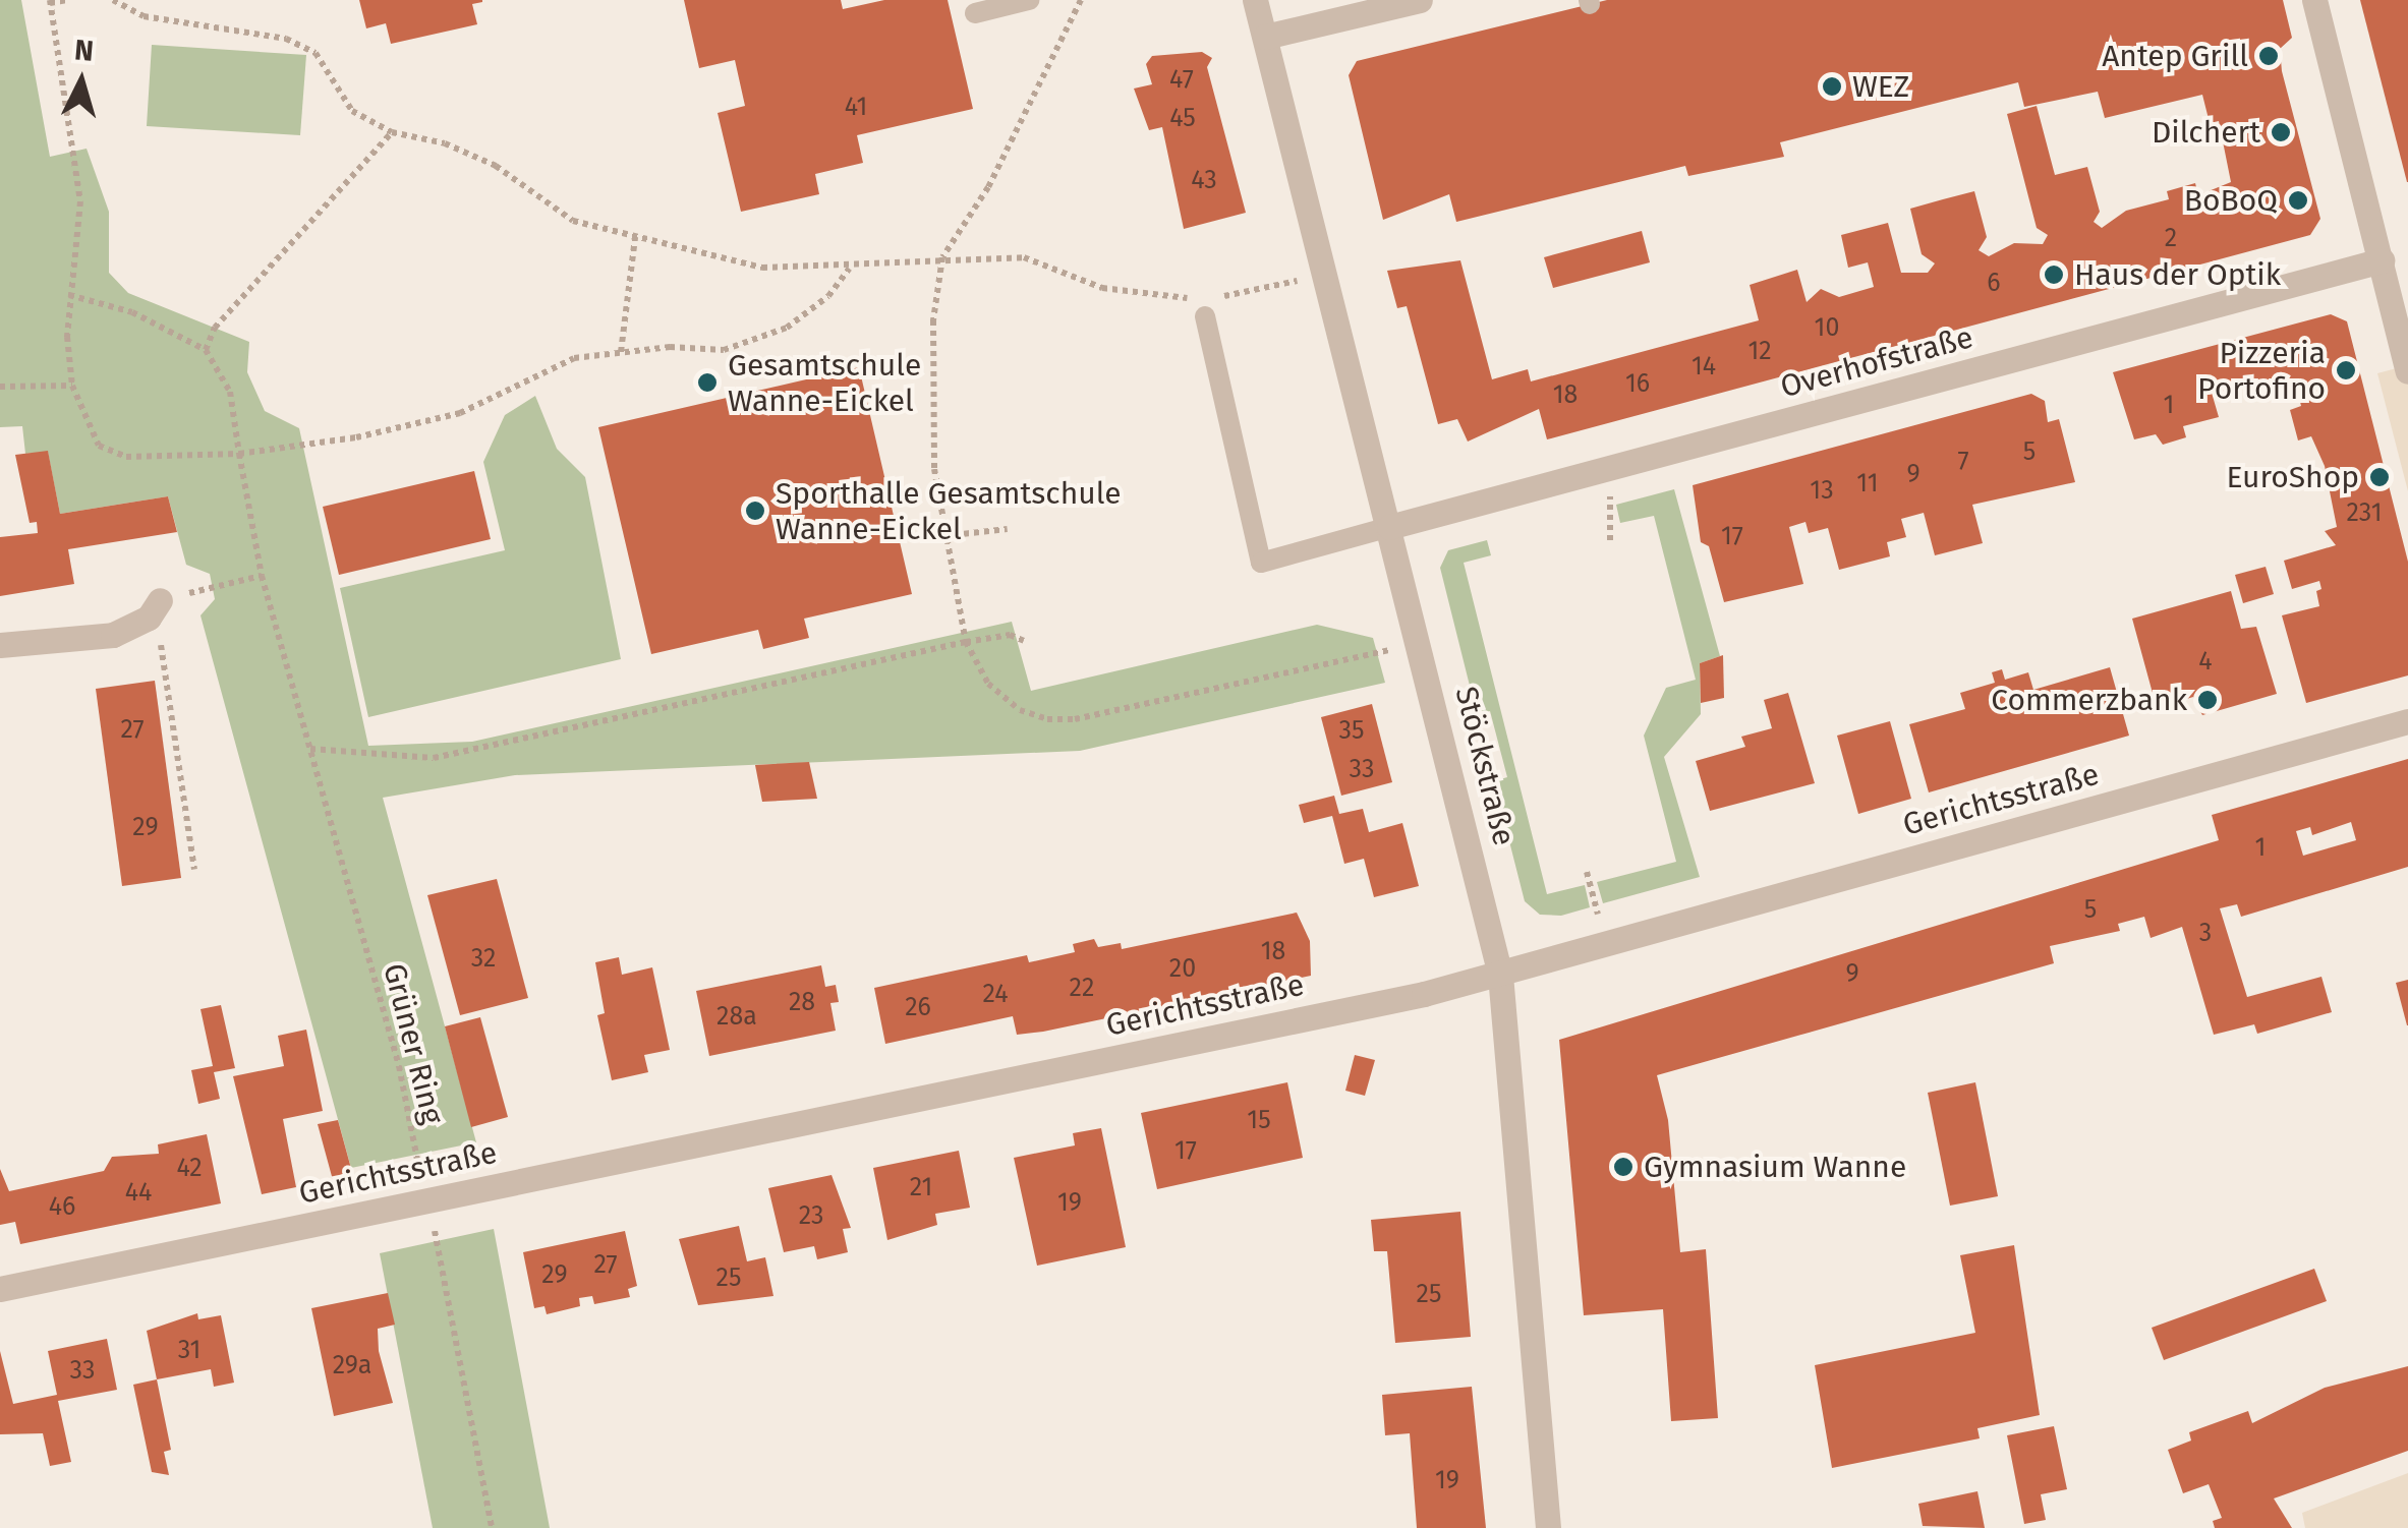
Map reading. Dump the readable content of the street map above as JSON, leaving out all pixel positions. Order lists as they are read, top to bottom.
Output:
{
  "streets": {
    "street": ["Overhofstraße", "Stöckstraße", "Gerichtsstraße"],
    "path": ["Grüner Ring"]
  },
  "crossings": [
    ["Overhofstraße", "Stöckstraße"],
    ["Stöckstraße", "Gerichtsstraße"],
    ["Gerichtsstraße", "Grüner Ring"]
  ],
  "places": [
    "Antep Grill",
    "WEZ",
    "Dilchert",
    "BoBoQ",
    "Haus der Optik",
    "Pizzeria Portofino",
    "Gesamtschule Wanne-Eickel",
    "EuroShop",
    "Sporthalle Gesamtschule Wanne-Eickel",
    "Commerzbank",
    "Gymnasium Wanne"
  ],
  "house_numbers": [
    "47",
    "41",
    "45",
    "43",
    "2",
    "6",
    "10",
    "12",
    "14",
    "16",
    "18",
    "1",
    "5",
    "7",
    "9",
    "11",
    "13",
    "231",
    "17",
    "4",
    "27",
    "35",
    "33",
    "29",
    "1",
    "5",
    "3",
    "18",
    "32",
    "20",
    "9",
    "22",
    "24",
    "28",
    "26",
    "28a",
    "15",
    "17",
    "42",
    "21",
    "44",
    "19",
    "46",
    "23",
    "27",
    "29",
    "25",
    "25",
    "31",
    "29a",
    "33",
    "19"
  ],
  "north": "top"
}
